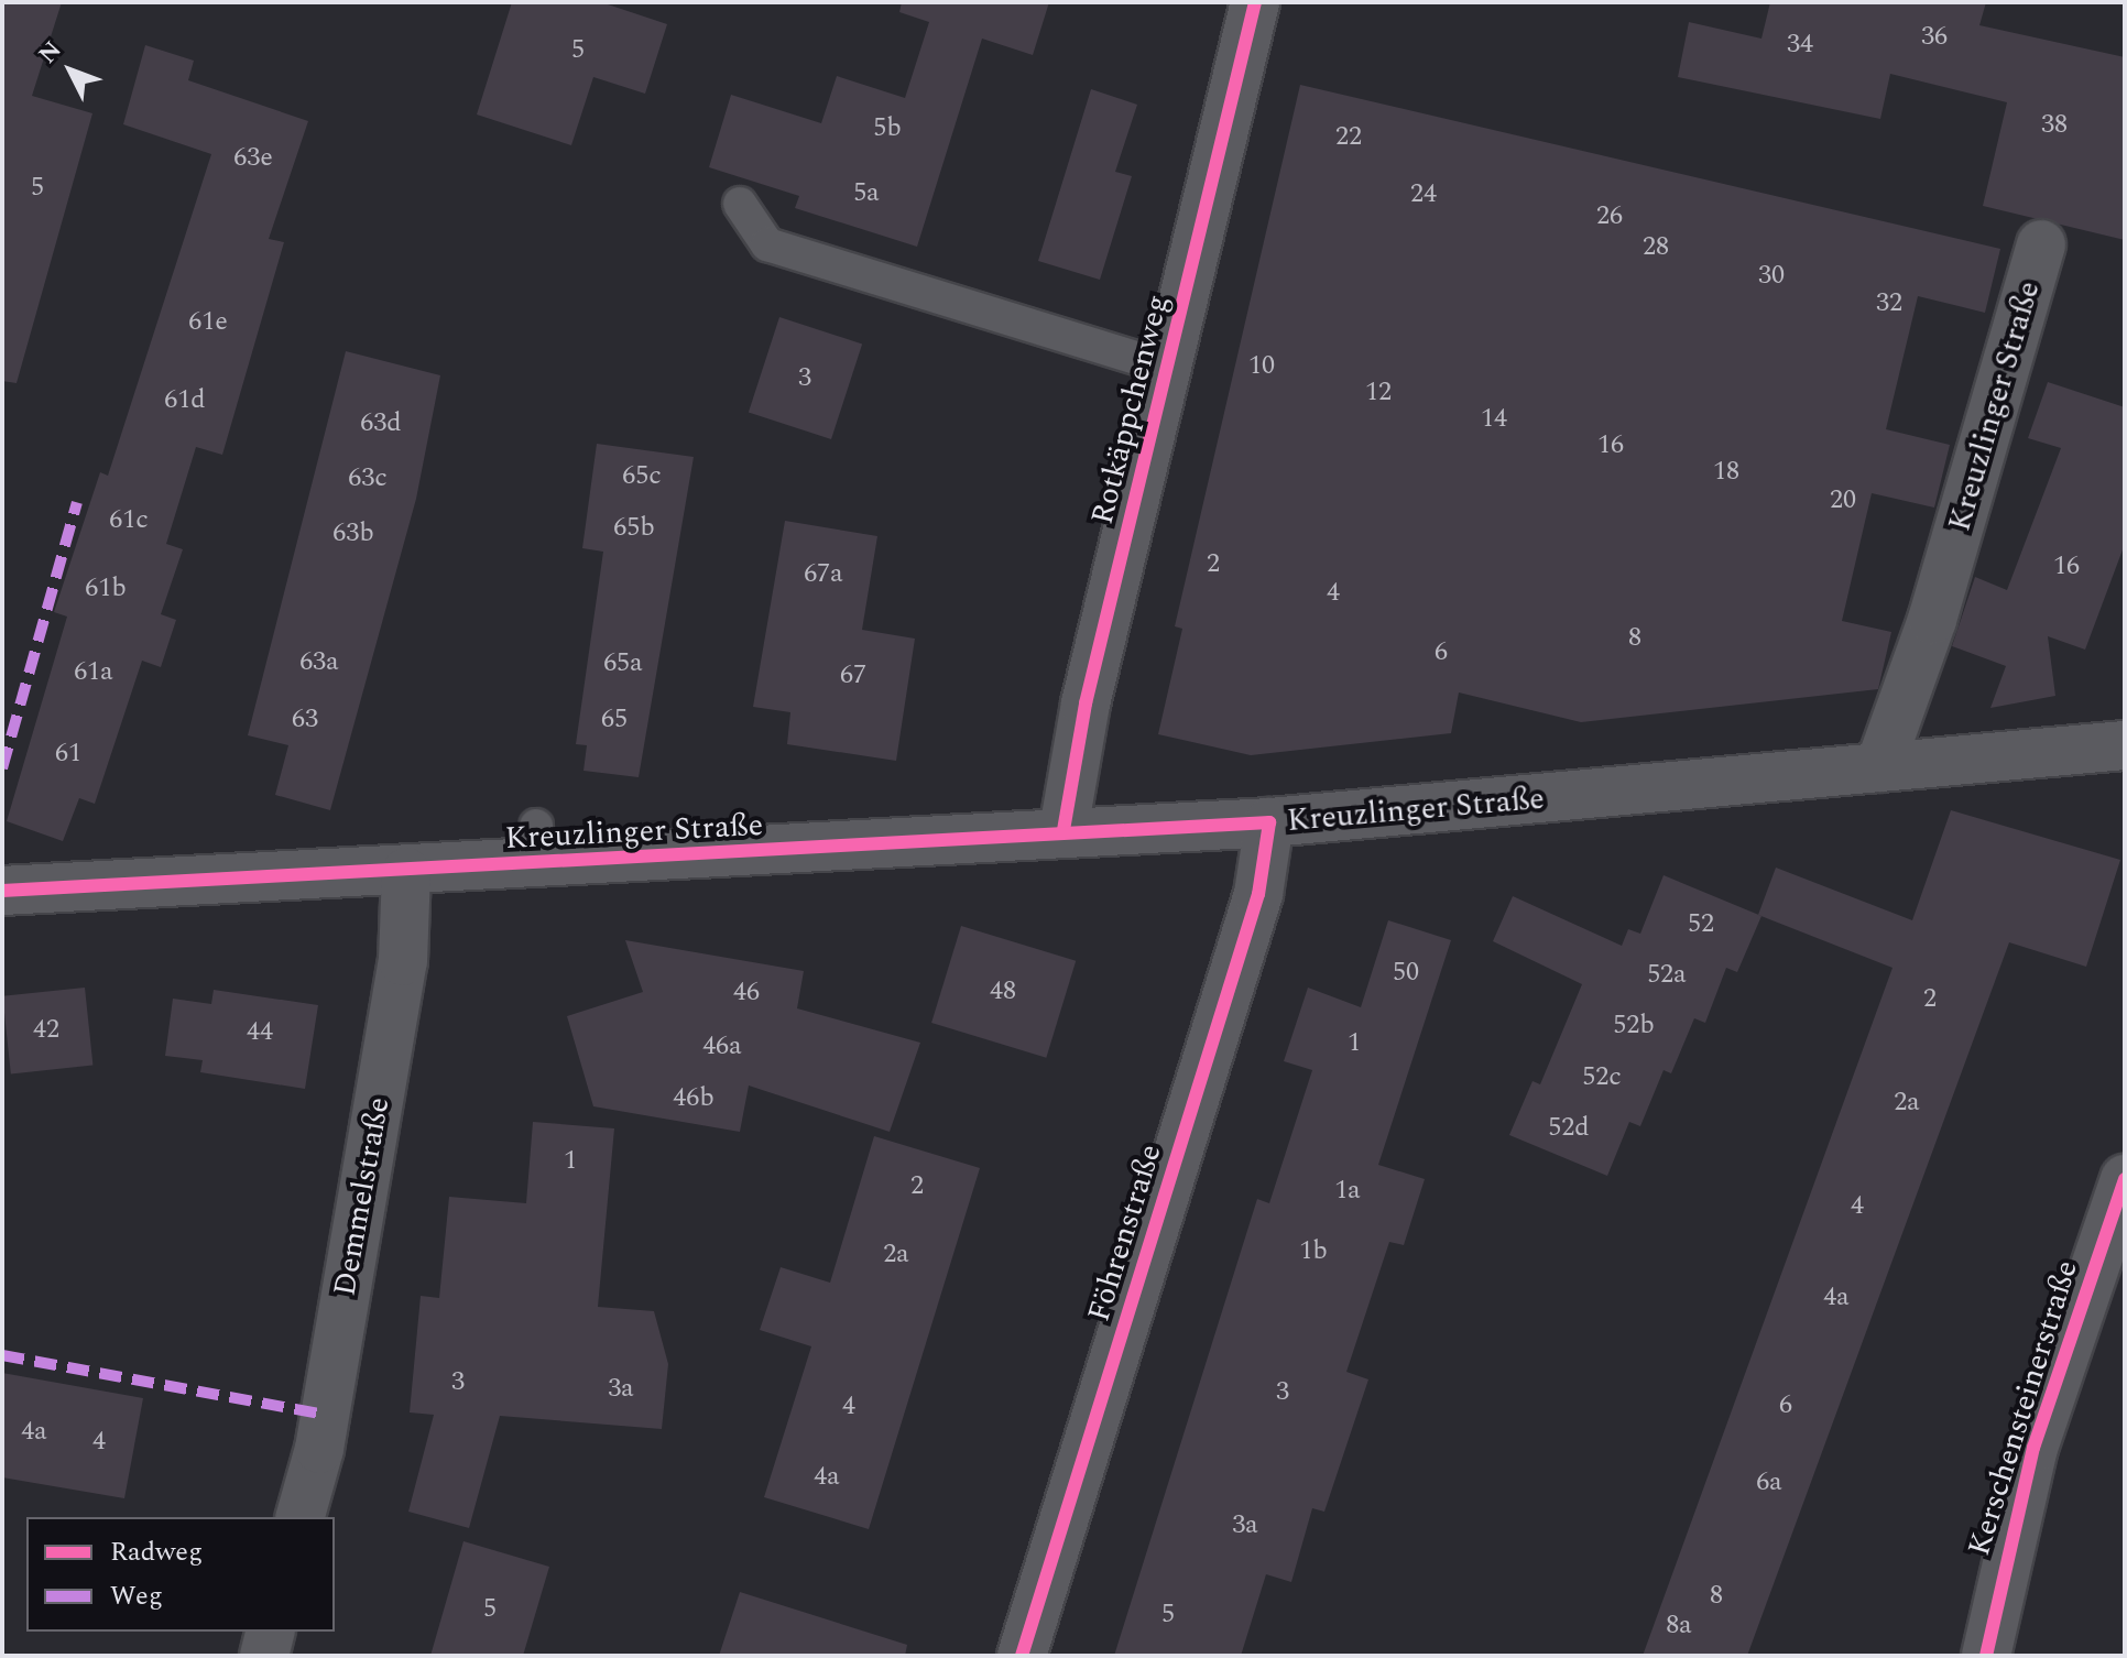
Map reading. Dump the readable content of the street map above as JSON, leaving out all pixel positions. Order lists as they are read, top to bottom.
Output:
{
  "streets": {
    "street": [
      "Kreuzlinger Straße",
      "Rotkäppchenweg",
      "Demmelstraße",
      "Föhrenstraße",
      "Kerschensteinerstraße"
    ]
  },
  "crossings": [
    ["Kreuzlinger Straße", "Rotkäppchenweg"],
    ["Kreuzlinger Straße", "Demmelstraße"],
    ["Kreuzlinger Straße", "Föhrenstraße"]
  ],
  "house_numbers": [
    "36",
    "34",
    "5",
    "38",
    "5b",
    "22",
    "63e",
    "5",
    "5a",
    "24",
    "26",
    "28",
    "30",
    "32",
    "61e",
    "10",
    "3",
    "12",
    "61d",
    "14",
    "63d",
    "16",
    "18",
    "65c",
    "63c",
    "20",
    "61c",
    "65b",
    "63b",
    "2",
    "16",
    "67a",
    "61b",
    "4",
    "8",
    "6",
    "63a",
    "65a",
    "61a",
    "67",
    "63",
    "65",
    "61",
    "52",
    "50",
    "52a",
    "48",
    "46",
    "2",
    "52b",
    "42",
    "44",
    "1",
    "46a",
    "52c",
    "46b",
    "2a",
    "52d",
    "1",
    "2",
    "1a",
    "4",
    "1b",
    "2a",
    "4a",
    "3",
    "3a",
    "3",
    "6",
    "4",
    "4a",
    "4",
    "4a",
    "6a",
    "3a",
    "8",
    "5",
    "5",
    "8a"
  ],
  "legend": ["Radweg", "Weg"],
  "north": "top left"
}
